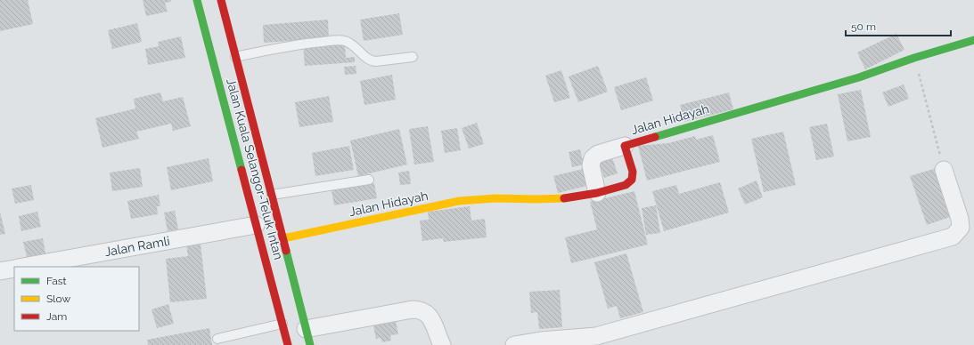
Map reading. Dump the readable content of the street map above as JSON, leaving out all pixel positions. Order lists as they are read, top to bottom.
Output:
{
  "streets": {
    "main road": ["Jalan Hidayah", "Jalan Kuala Selangor-Teluk Intan"],
    "street": ["Jalan Ramli"]
  },
  "crossings": [
    ["Jalan Hidayah", "Jalan Kuala Selangor-Teluk Intan"],
    ["Jalan Kuala Selangor-Teluk Intan", "Jalan Ramli"]
  ],
  "legend": ["Fast", "Slow", "Jam"],
  "scale_bar": "50 m"
}
